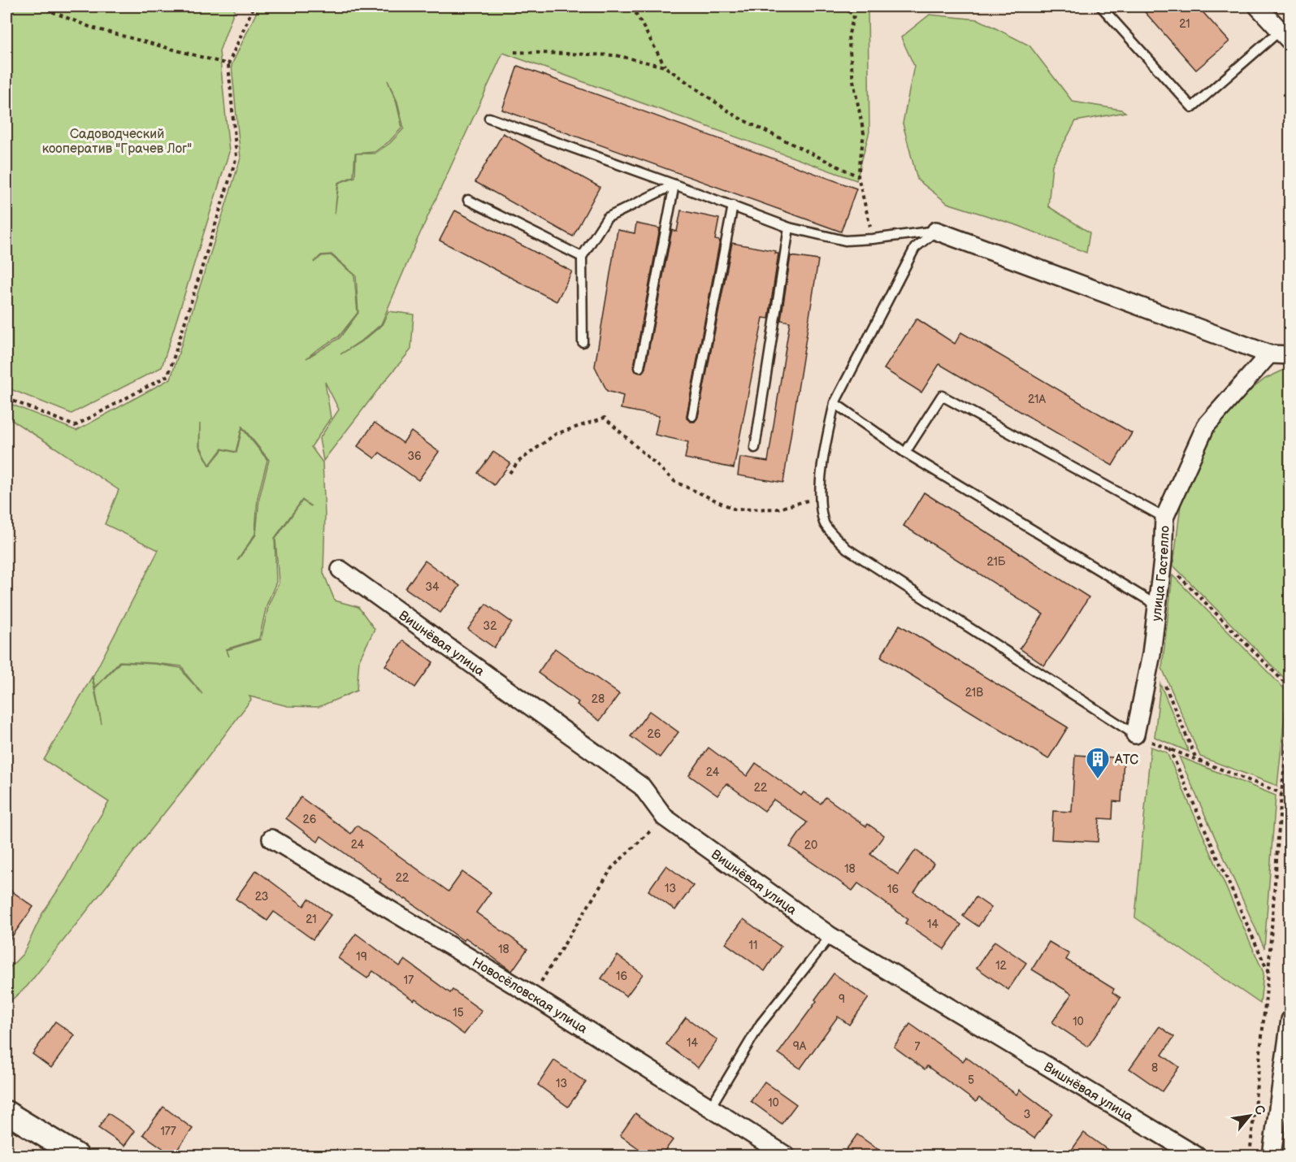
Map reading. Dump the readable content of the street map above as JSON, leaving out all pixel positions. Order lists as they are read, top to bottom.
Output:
{
  "streets": {
    "street": ["улица Гастелло", "Вишнёвая улица", "Новосёловская улица"]
  },
  "parks": ["Cадоводческий кооператив \"Грачев Лог\""],
  "places": {
    "building": ["АТС"]
  },
  "house_numbers": [
    "21",
    "21А",
    "36",
    "21Б",
    "34",
    "32",
    "21В",
    "28",
    "26",
    "24",
    "22",
    "26",
    "24",
    "20",
    "18",
    "22",
    "13",
    "16",
    "23",
    "21",
    "14",
    "11",
    "18",
    "19",
    "12",
    "16",
    "17",
    "9",
    "15",
    "10",
    "14",
    "9А",
    "7",
    "8",
    "5",
    "13",
    "10",
    "3",
    "177"
  ],
  "north": "top right"
}
